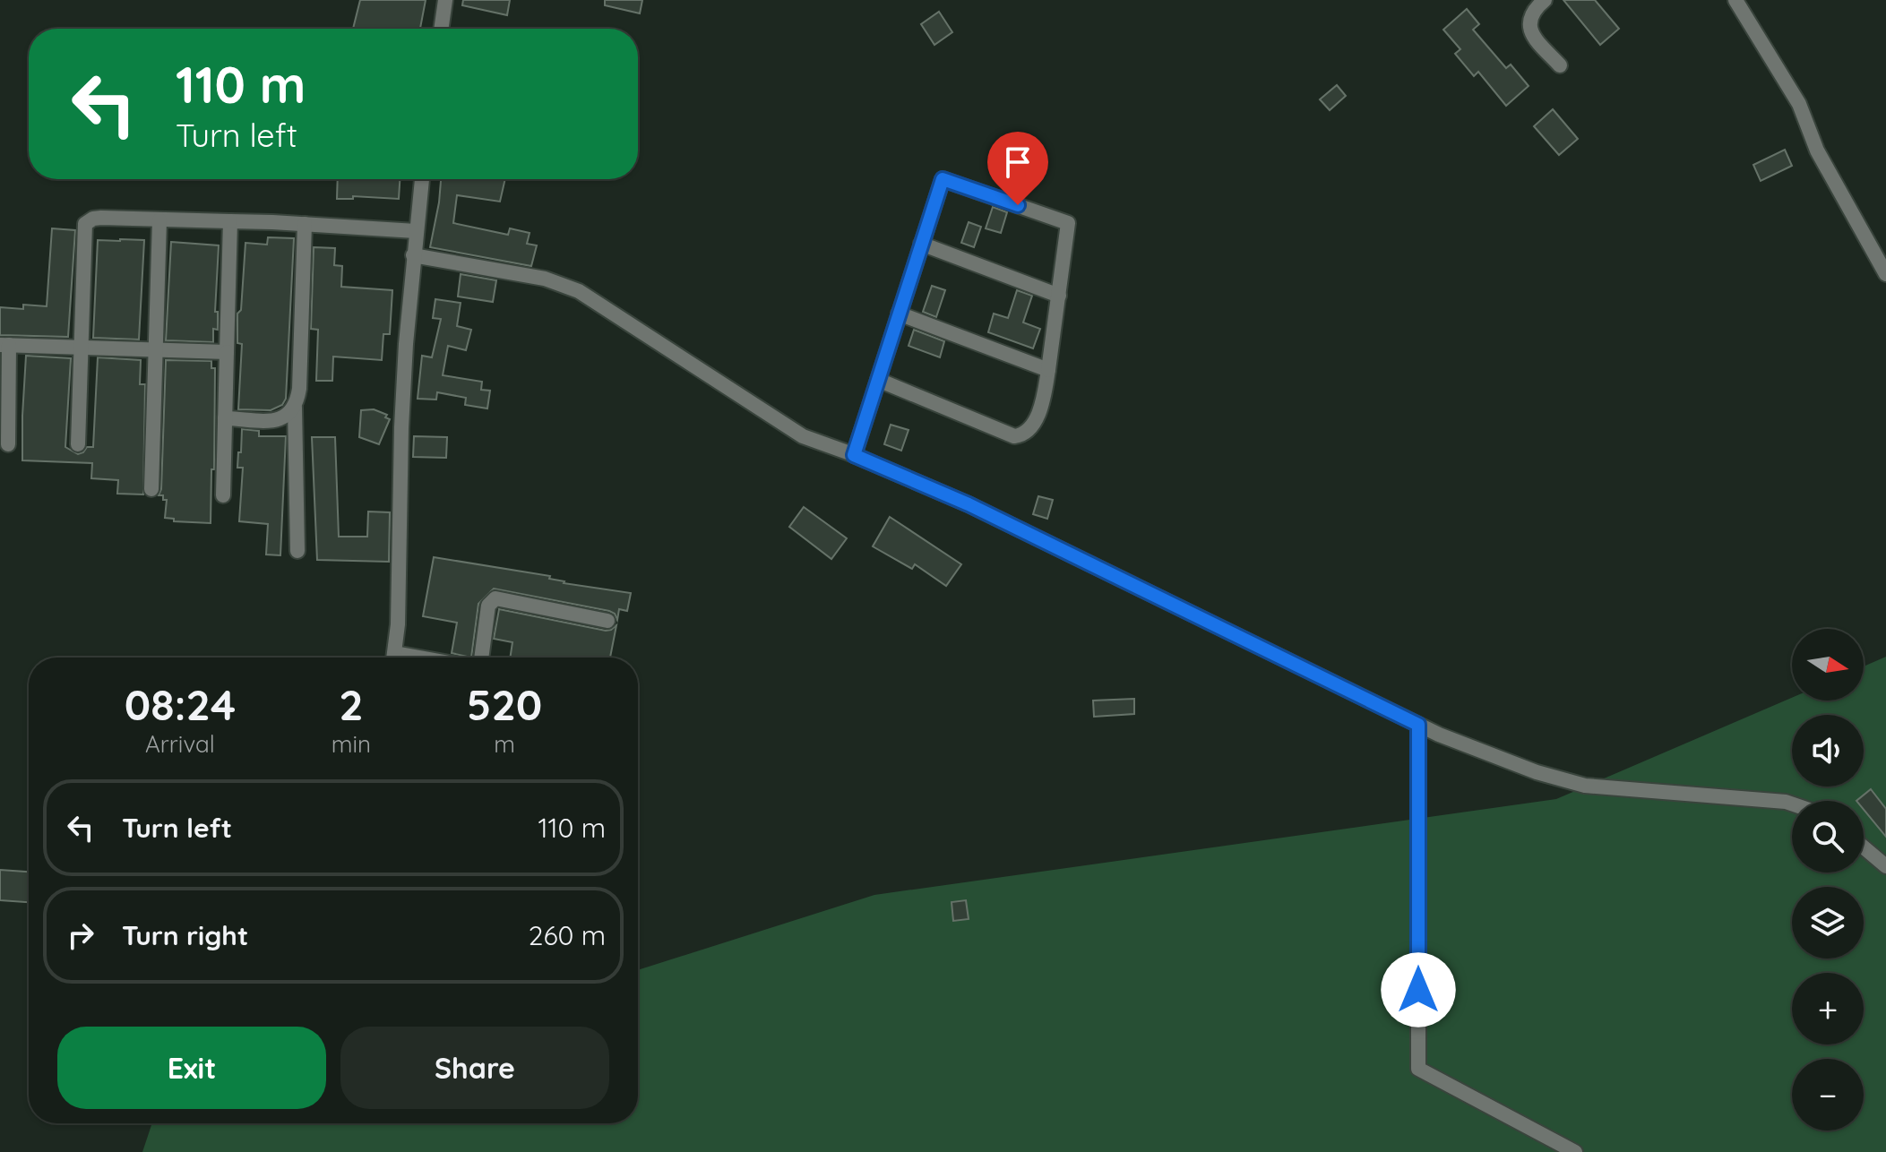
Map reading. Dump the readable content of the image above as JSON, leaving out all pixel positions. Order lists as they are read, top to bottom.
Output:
{
  "north": "right",
  "page": {
    "turn": ["110 m", "Turn left"],
    "map_buttons": ["+", "−"],
    "eta": [
      "08:24",
      "Arrival",
      "2",
      "min",
      "520",
      "m"
    ],
    "list": [
      {
        "name": "Turn left",
        "value": "110 m"
      },
      {
        "name": "Turn right",
        "value": "260 m"
      }
    ],
    "buttons": ["Exit", "Share"]
  }
}
